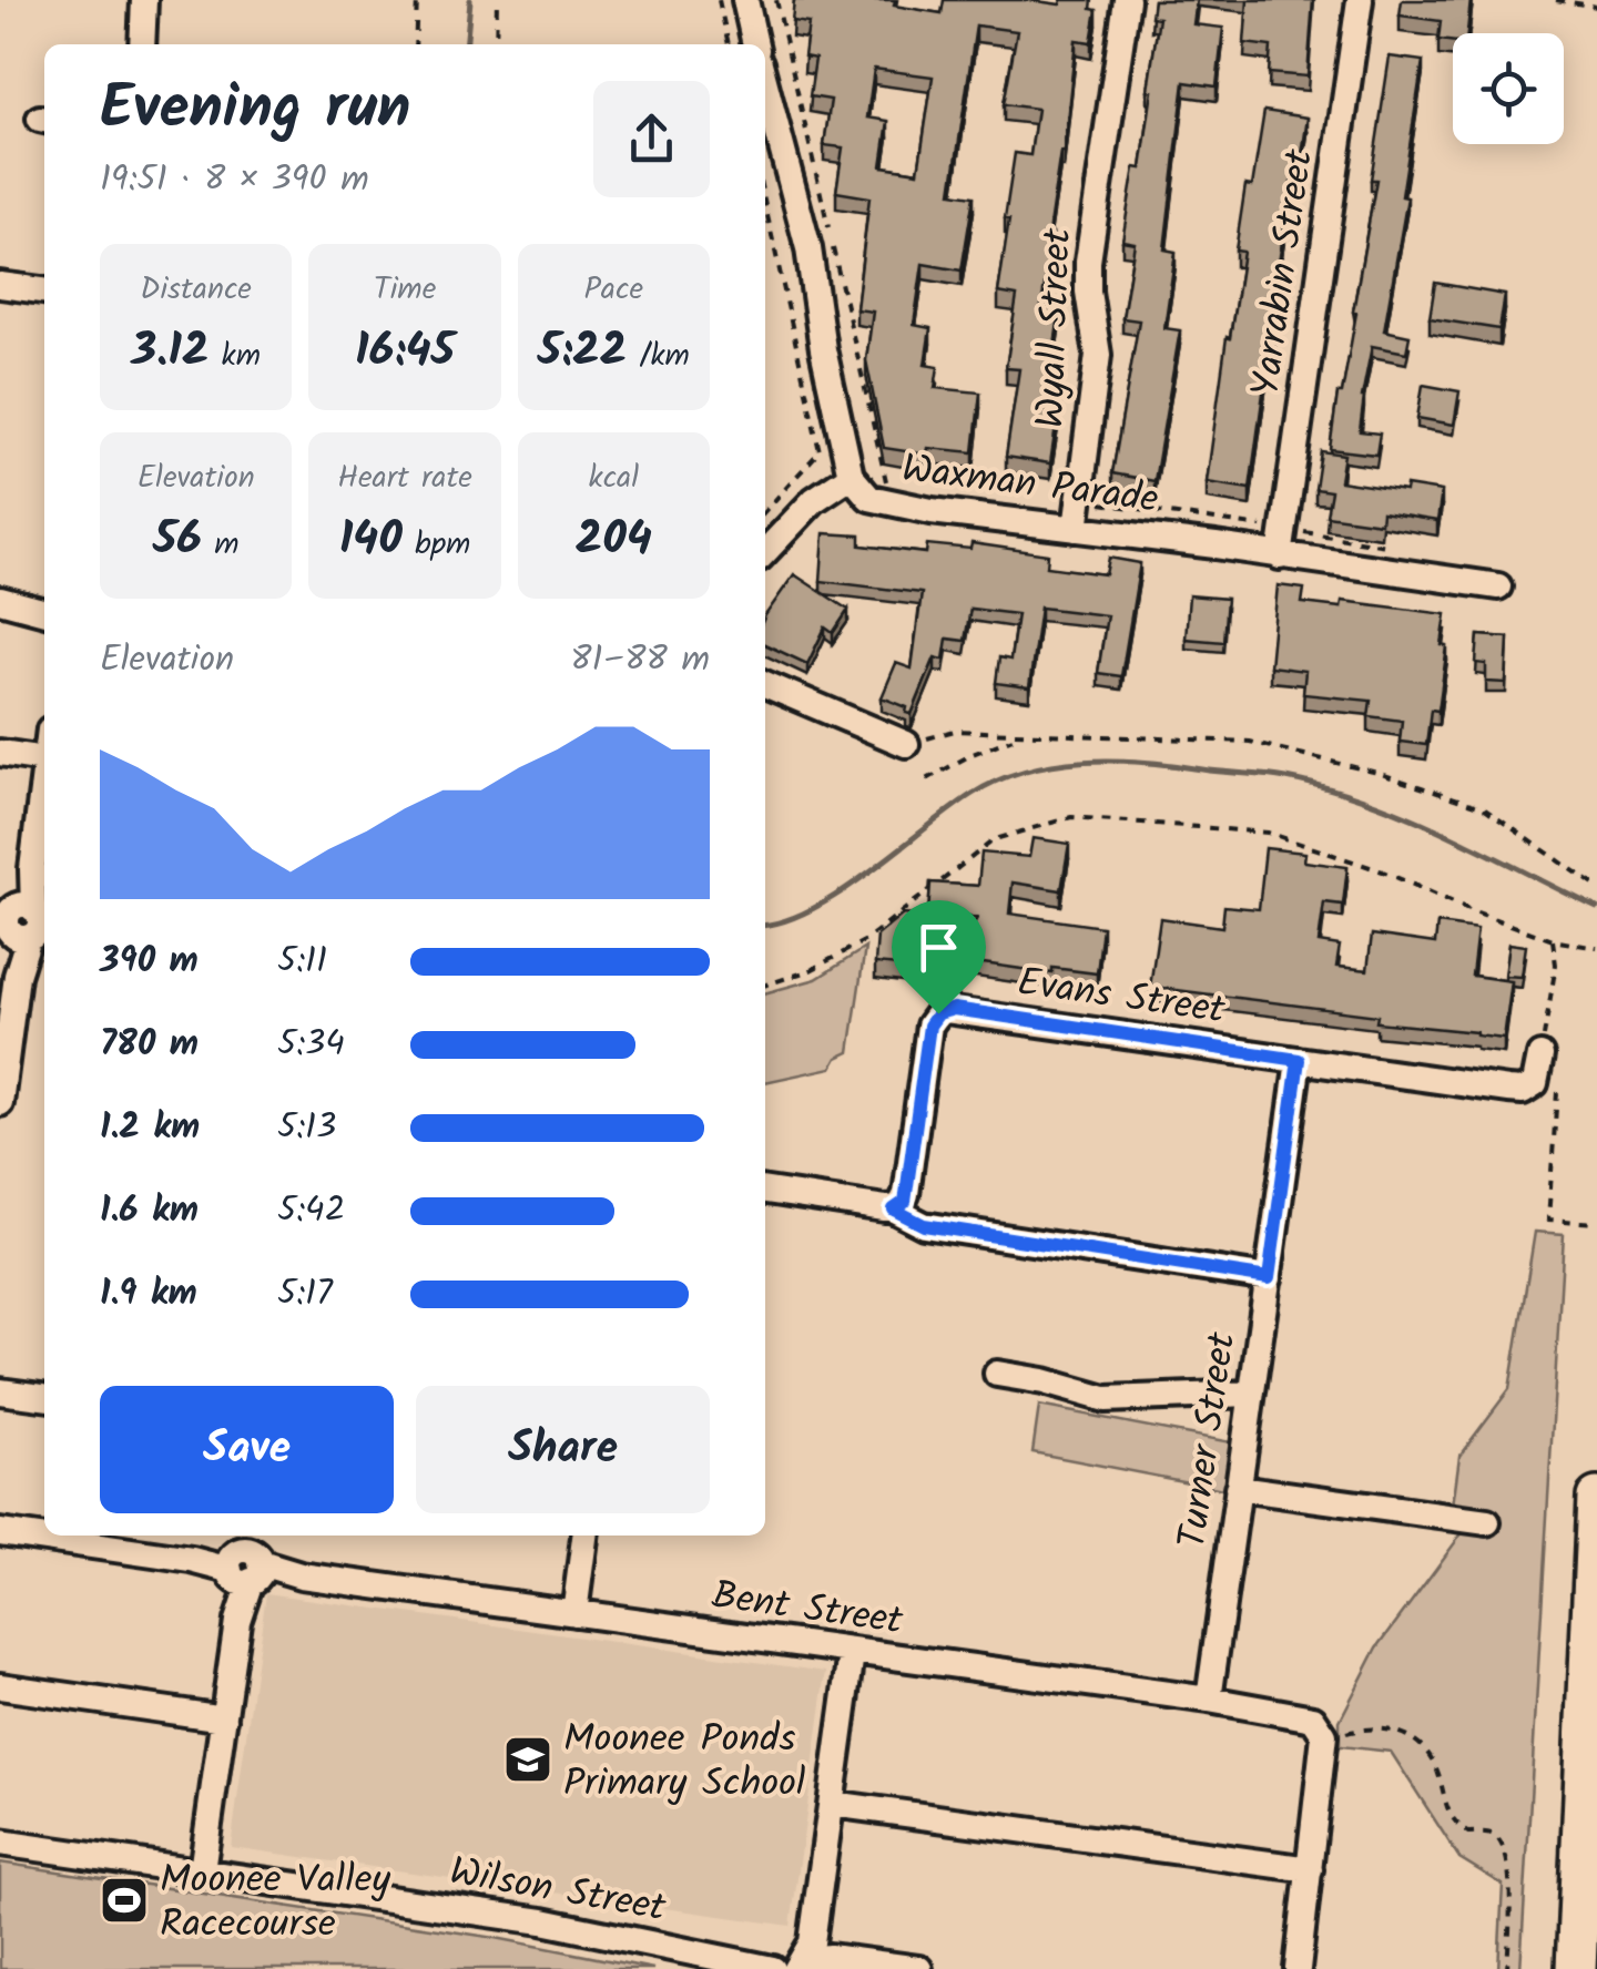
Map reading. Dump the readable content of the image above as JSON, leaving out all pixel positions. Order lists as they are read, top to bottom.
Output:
{
  "streets": {
    "street": [
      "Yarrabin Street",
      "Wyall Street",
      "Waxman Parade",
      "Evans Street",
      "Turner Street",
      "Bent Street",
      "Wilson Street"
    ]
  },
  "crossings": [
    ["Yarrabin Street", "Waxman Parade"],
    ["Wyall Street", "Waxman Parade"],
    ["Evans Street", "Turner Street"],
    ["Turner Street", "Bent Street"]
  ],
  "places": {
    "school or university": ["Moonee Ponds Primary School"],
    "sports": ["Moonee Valley Racecourse"]
  },
  "page": {
    "heading": ["Evening run", "19:51 · 8 × 390 m"],
    "stats": [
      ["Distance", "3.12 km"],
      ["Time", "16:45"],
      ["Pace", "5:22 /km"],
      ["Elevation", "56 m"],
      ["Heart rate", "140 bpm"],
      ["kcal", "204"]
    ],
    "chart": ["Elevation", "81–88 m"],
    "list": [
      {
        "name": "390 m",
        "note": "5:11"
      },
      {
        "name": "780 m",
        "note": "5:34"
      },
      {
        "name": "1.2 km",
        "note": "5:13"
      },
      {
        "name": "1.6 km",
        "note": "5:42"
      },
      {
        "name": "1.9 km",
        "note": "5:17"
      }
    ],
    "buttons": ["Save", "Share"]
  }
}
